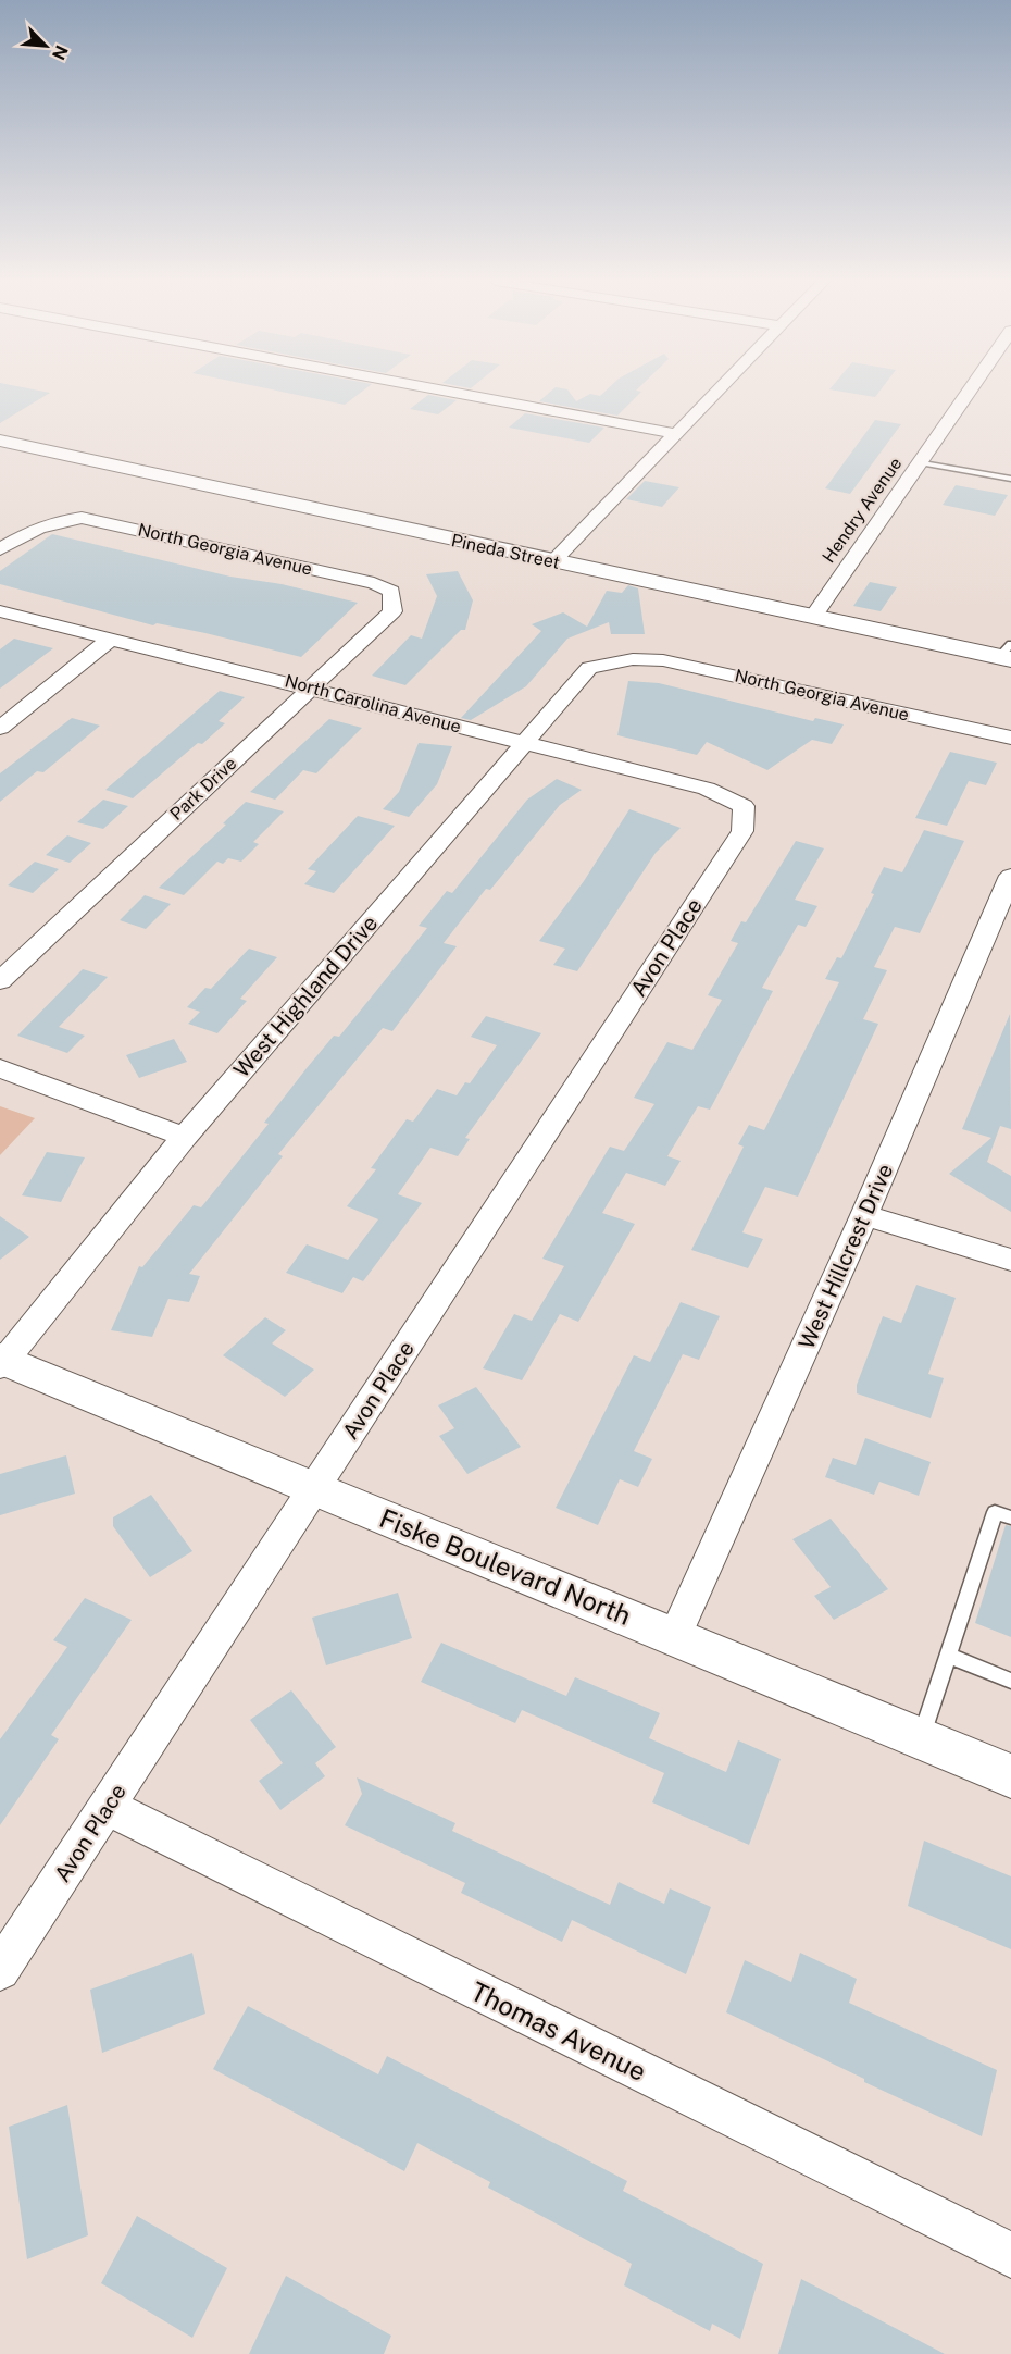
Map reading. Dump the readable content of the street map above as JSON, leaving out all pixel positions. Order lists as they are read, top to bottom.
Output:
{
  "streets": {
    "street": [
      "Hendry Avenue",
      "North Georgia Avenue",
      "Pineda Street",
      "North Carolina Avenue",
      "Park Drive",
      "Avon Place",
      "West Highland Drive",
      "West Hillcrest Drive",
      "Fiske Boulevard North",
      "Thomas Avenue"
    ]
  },
  "crossings": [
    ["Hendry Avenue", "Pineda Street"],
    ["North Georgia Avenue", "Park Drive"],
    ["North Georgia Avenue", "West Highland Drive"],
    ["North Carolina Avenue", "Park Drive"],
    ["North Carolina Avenue", "Avon Place"],
    ["North Carolina Avenue", "West Highland Drive"],
    ["Avon Place", "Fiske Boulevard North"],
    ["Avon Place", "Thomas Avenue"],
    ["West Highland Drive", "Fiske Boulevard North"],
    ["West Hillcrest Drive", "Fiske Boulevard North"]
  ],
  "north": "bottom right"
}
